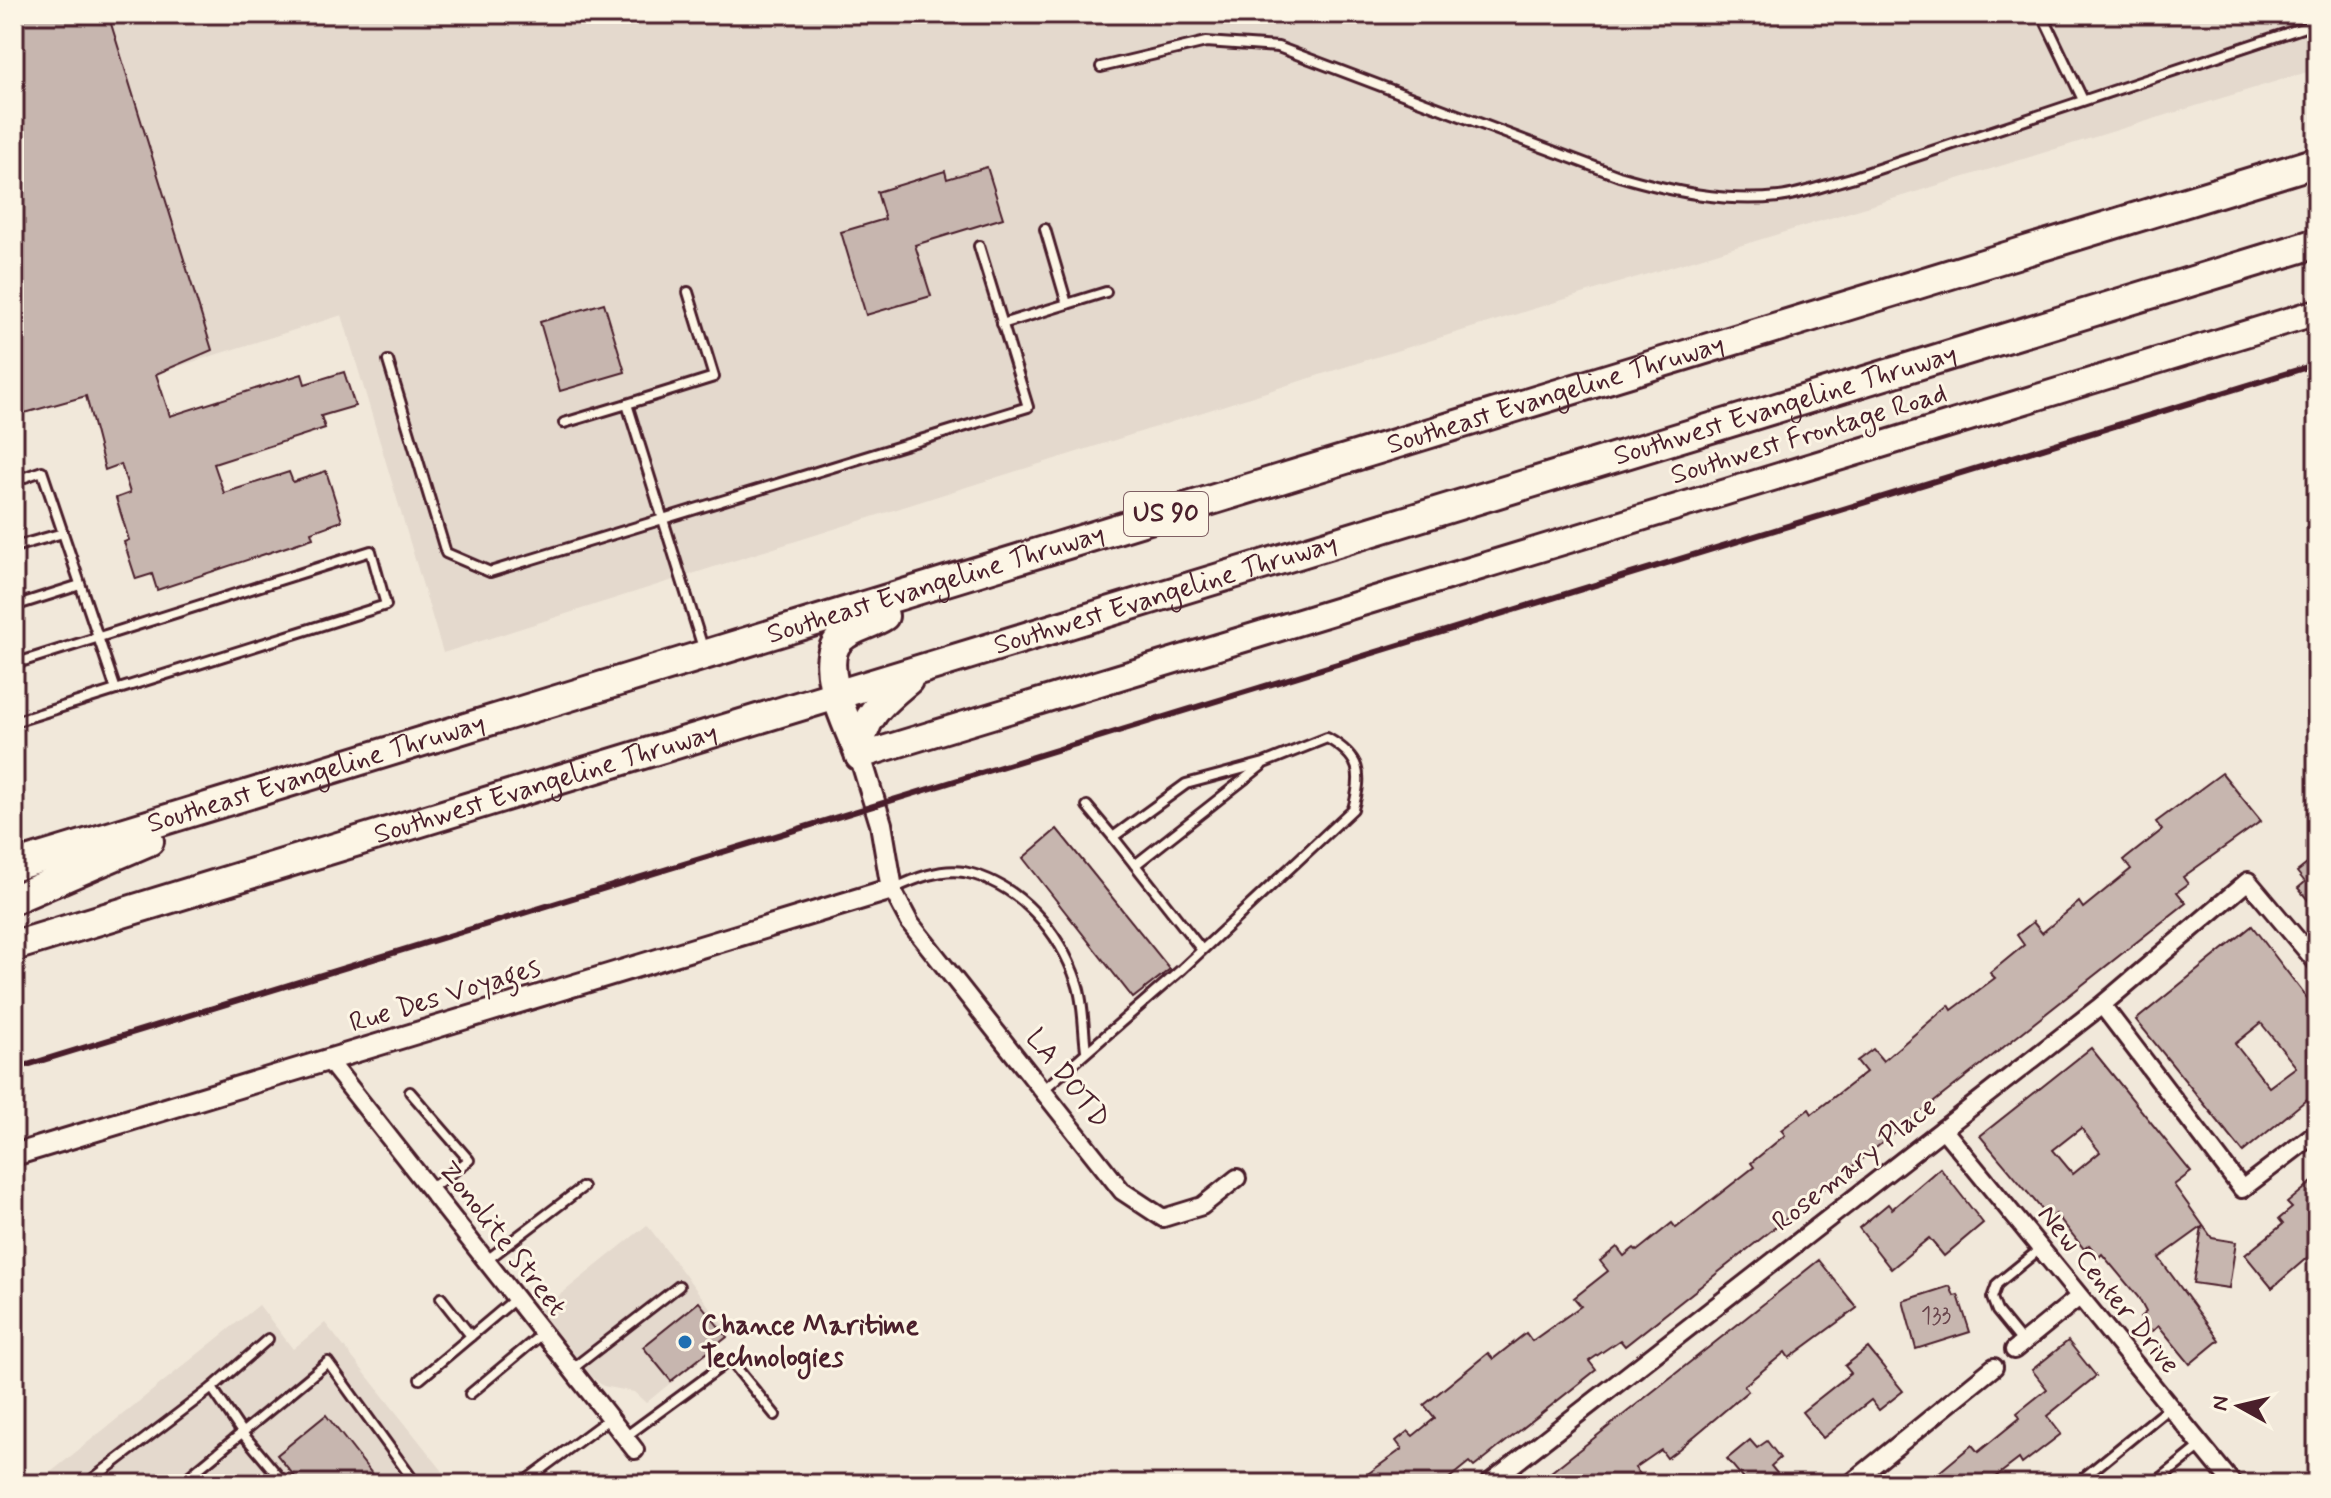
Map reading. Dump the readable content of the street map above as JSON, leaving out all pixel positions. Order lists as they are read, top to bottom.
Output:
{
  "streets": {
    "highway": ["Southeast Evangeline Thruway", "Southwest Evangeline Thruway", "US 90"],
    "main road": ["Southwest Frontage Road"],
    "street": [
      "Rue Des Voyages",
      "LA DOTD",
      "Rosemary Place",
      "Zonolite Street",
      "New Center Drive"
    ]
  },
  "crossings": [
    ["Rue Des Voyages", "LA DOTD"],
    ["Rue Des Voyages", "Zonolite Street"],
    ["Rosemary Place", "New Center Drive"]
  ],
  "places": ["Chance Maritime Technologies"],
  "house_numbers": ["133"],
  "north": "left"
}
